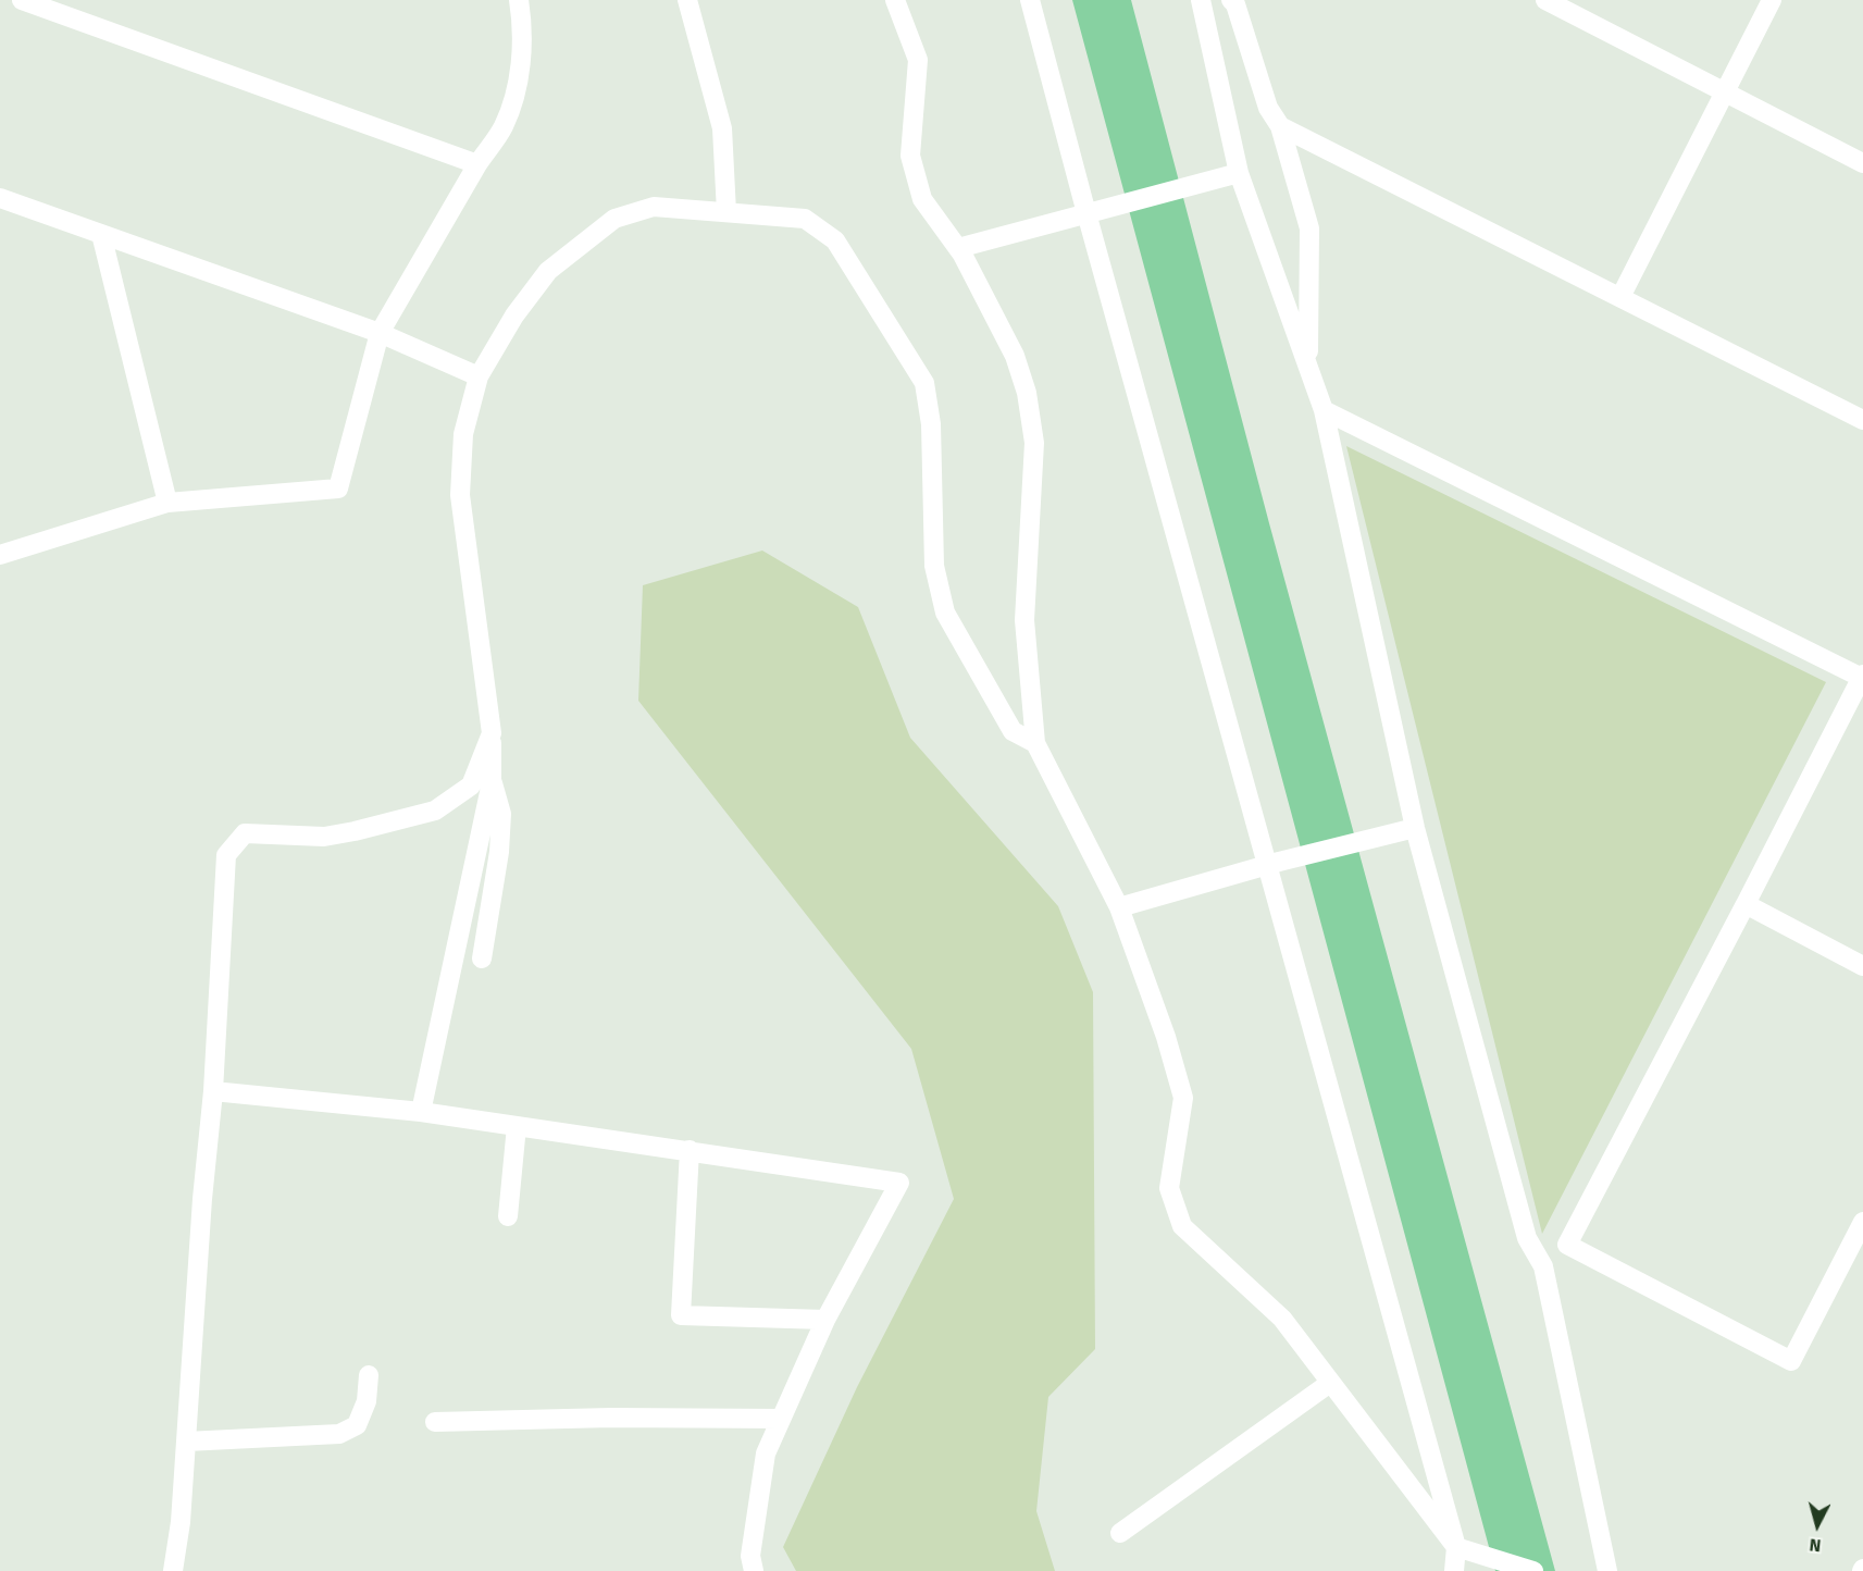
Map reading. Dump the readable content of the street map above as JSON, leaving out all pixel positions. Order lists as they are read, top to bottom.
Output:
{
  "north": "bottom"
}
